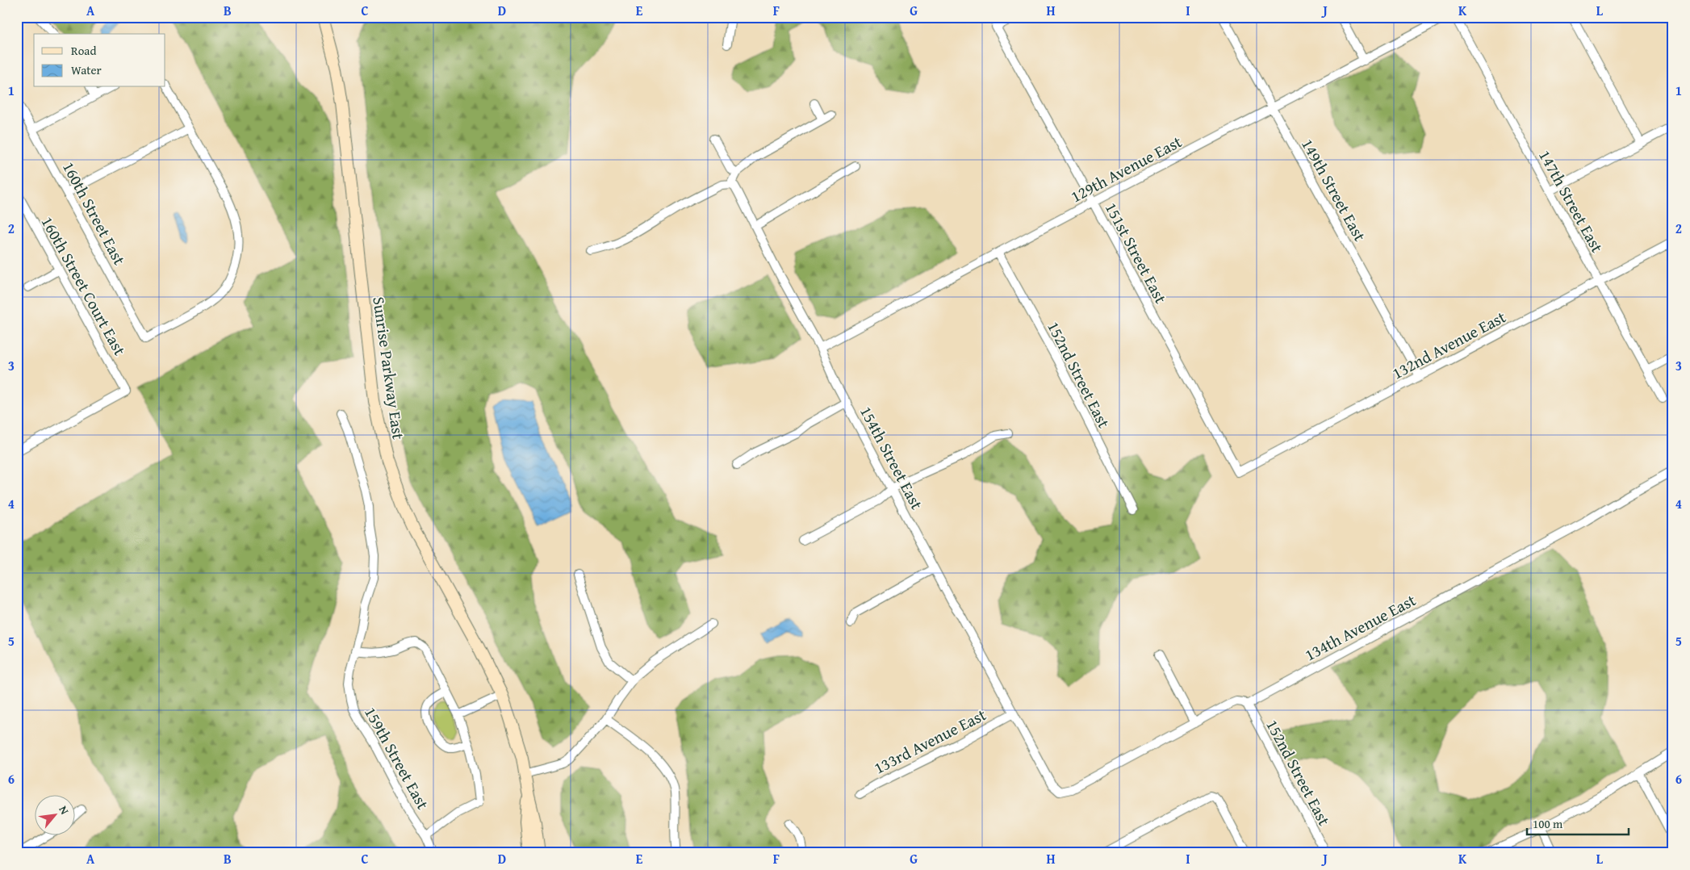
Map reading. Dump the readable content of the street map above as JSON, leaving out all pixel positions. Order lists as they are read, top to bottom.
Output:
{
  "streets": {
    "street": [
      "129th Avenue East",
      "149th Street East",
      "147th Street East",
      "160th Street East",
      "151st Street East",
      "160th Street Court East",
      "132nd Avenue East",
      "Sunrise Parkway East",
      "152nd Street East",
      "154th Street East",
      "134th Avenue East",
      "133rd Avenue East",
      "159th Street East"
    ]
  },
  "crossings": [
    ["129th Avenue East", "149th Street East"],
    ["129th Avenue East", "151st Street East"],
    ["129th Avenue East", "152nd Street East"],
    ["129th Avenue East", "154th Street East"],
    ["149th Street East", "132nd Avenue East"],
    ["147th Street East", "132nd Avenue East"],
    ["151st Street East", "132nd Avenue East"],
    ["152nd Street East", "134th Avenue East"],
    ["154th Street East", "134th Avenue East"],
    ["154th Street East", "133rd Avenue East"]
  ],
  "legend": ["Road", "Water"],
  "scale_bar": "100 m",
  "north": "top right",
  "grid": {
    "columns": [
      "A",
      "B",
      "C",
      "D",
      "E",
      "F",
      "G",
      "H",
      "I",
      "J",
      "K",
      "L"
    ],
    "rows": [
      "1",
      "2",
      "3",
      "4",
      "5",
      "6"
    ]
  }
}
